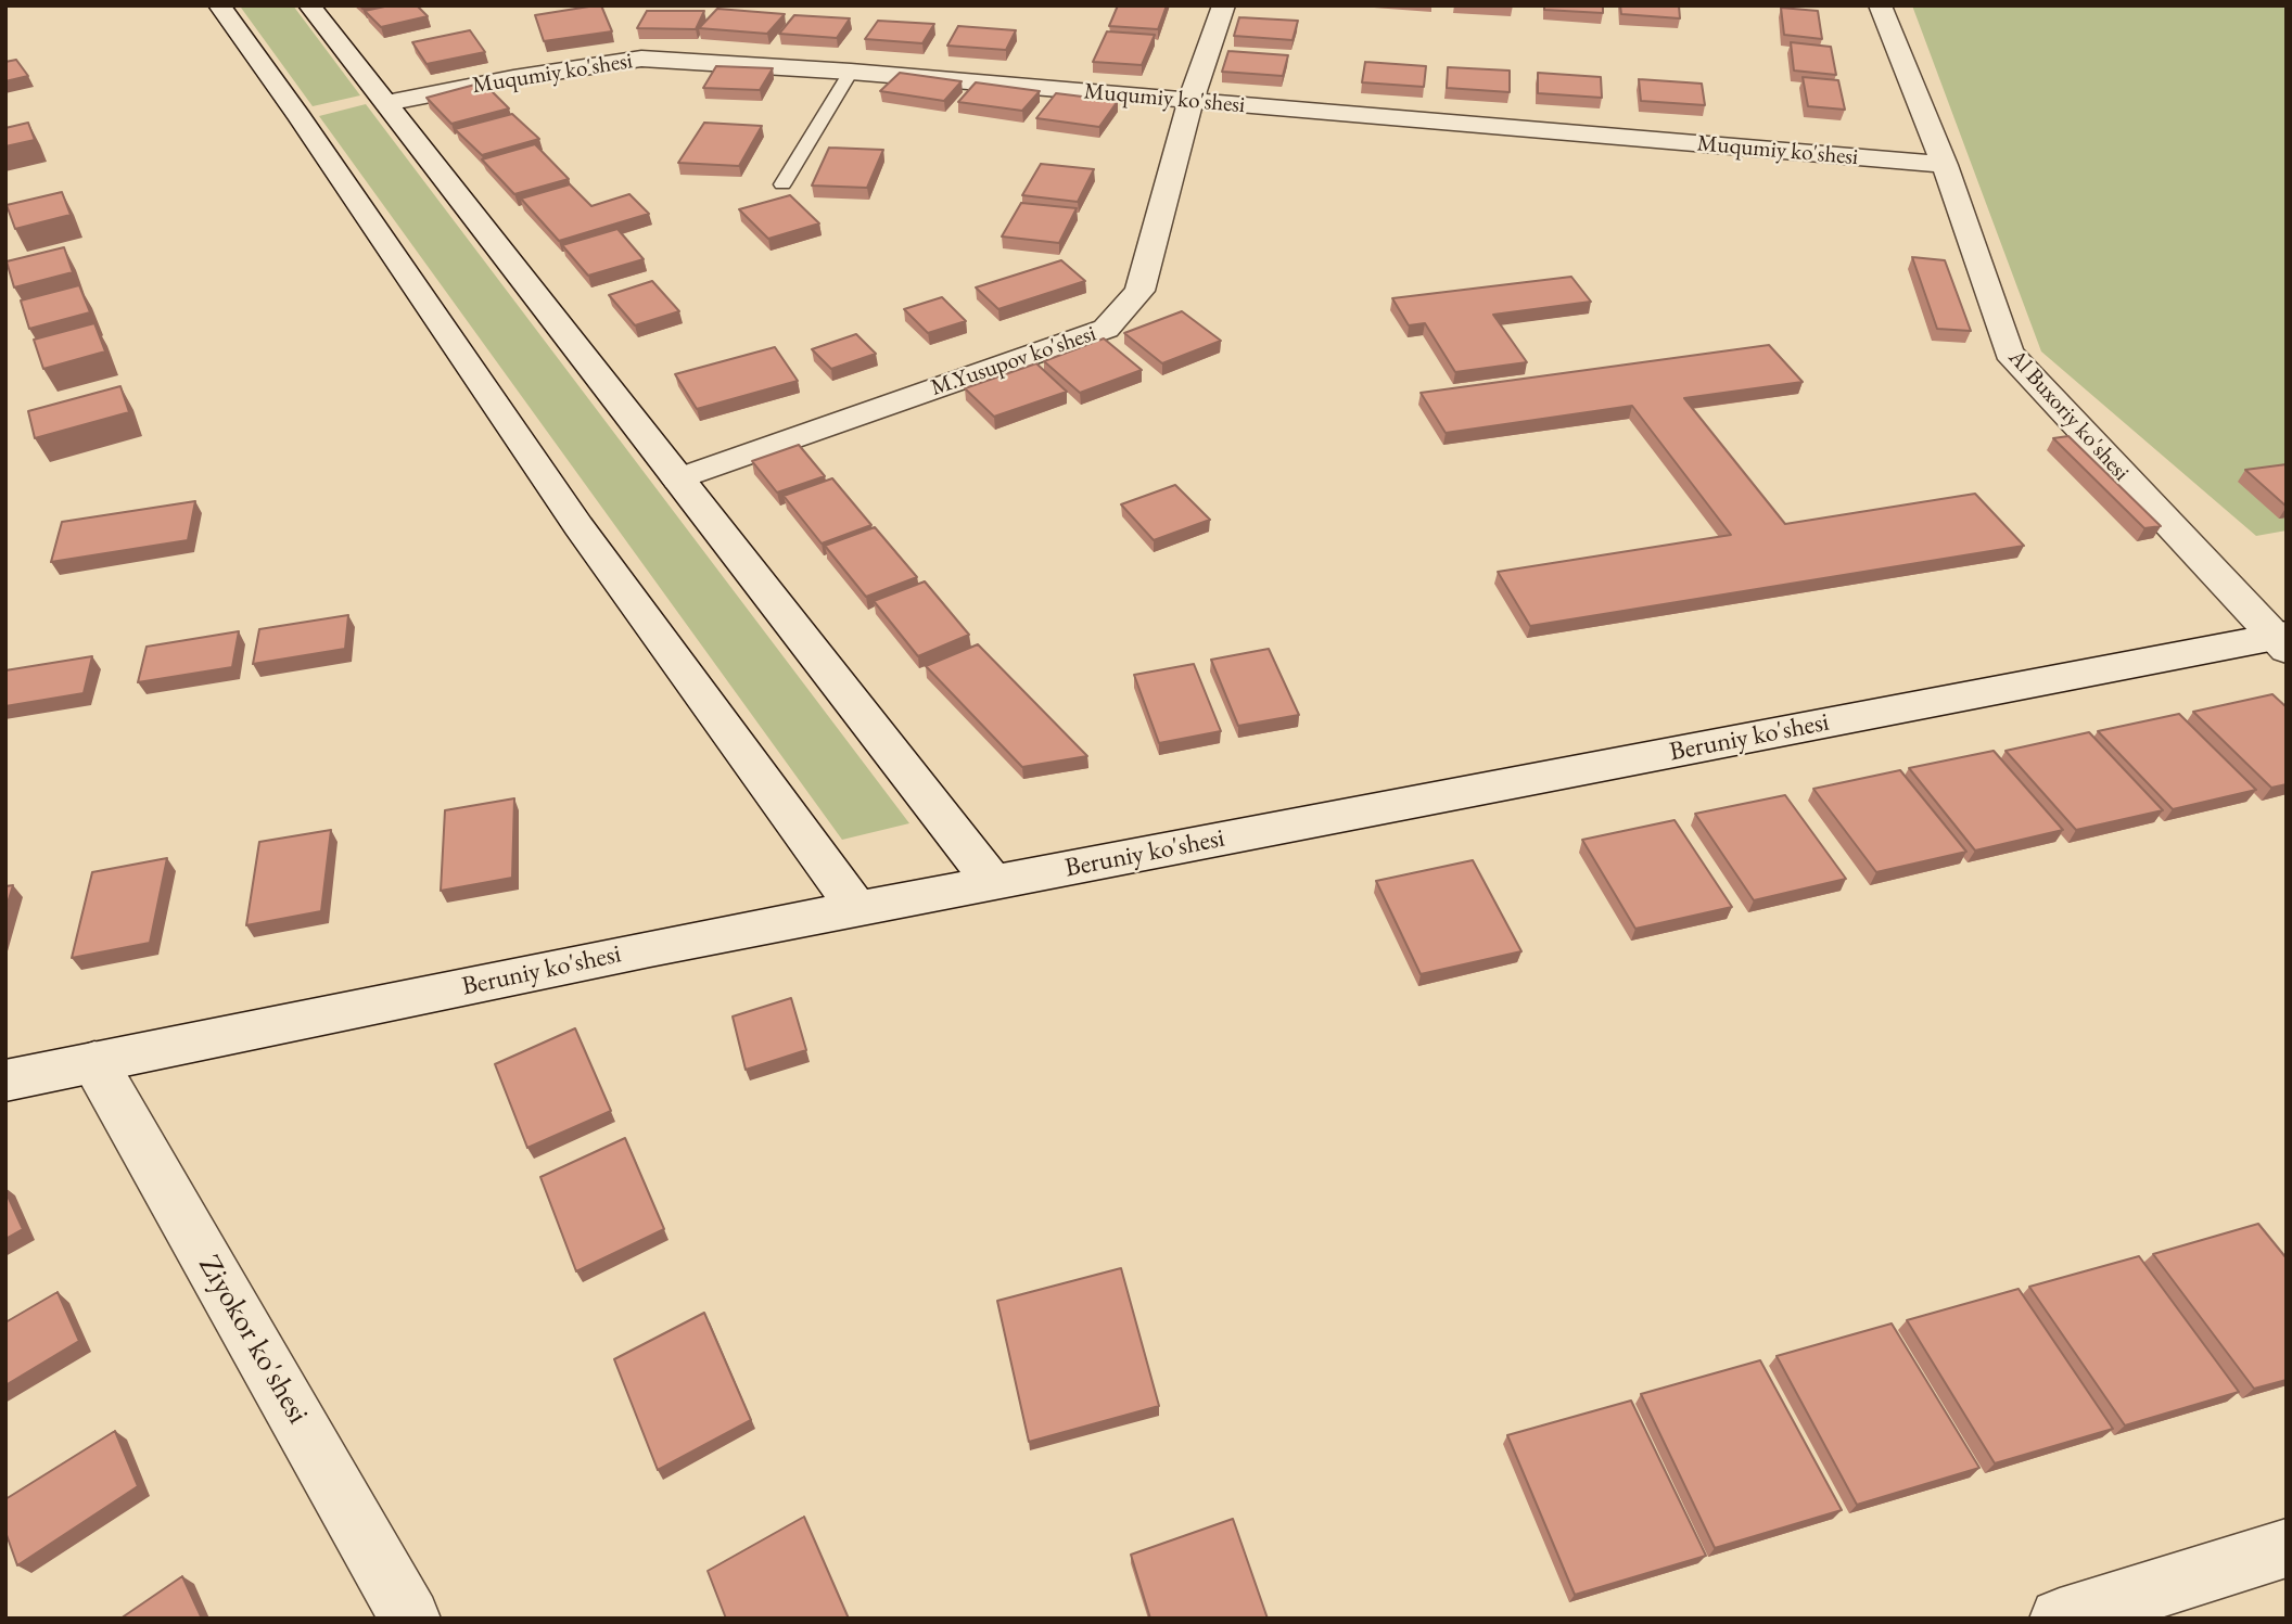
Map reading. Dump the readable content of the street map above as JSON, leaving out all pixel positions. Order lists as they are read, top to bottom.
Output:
{
  "streets": {
    "street": [
      "Muqumiy ko'shesi",
      "M.Yusupov ko'shesi",
      "Al Buxoriy ko'shesi",
      "Beruniy ko'shesi",
      "Ziyokor ko'shesi"
    ]
  },
  "crossings": [
    ["Muqumiy ko'shesi", "M.Yusupov ko'shesi"],
    ["Muqumiy ko'shesi", "Al Buxoriy ko'shesi"],
    ["Al Buxoriy ko'shesi", "Beruniy ko'shesi"],
    ["Beruniy ko'shesi", "Ziyokor ko'shesi"]
  ]
}
